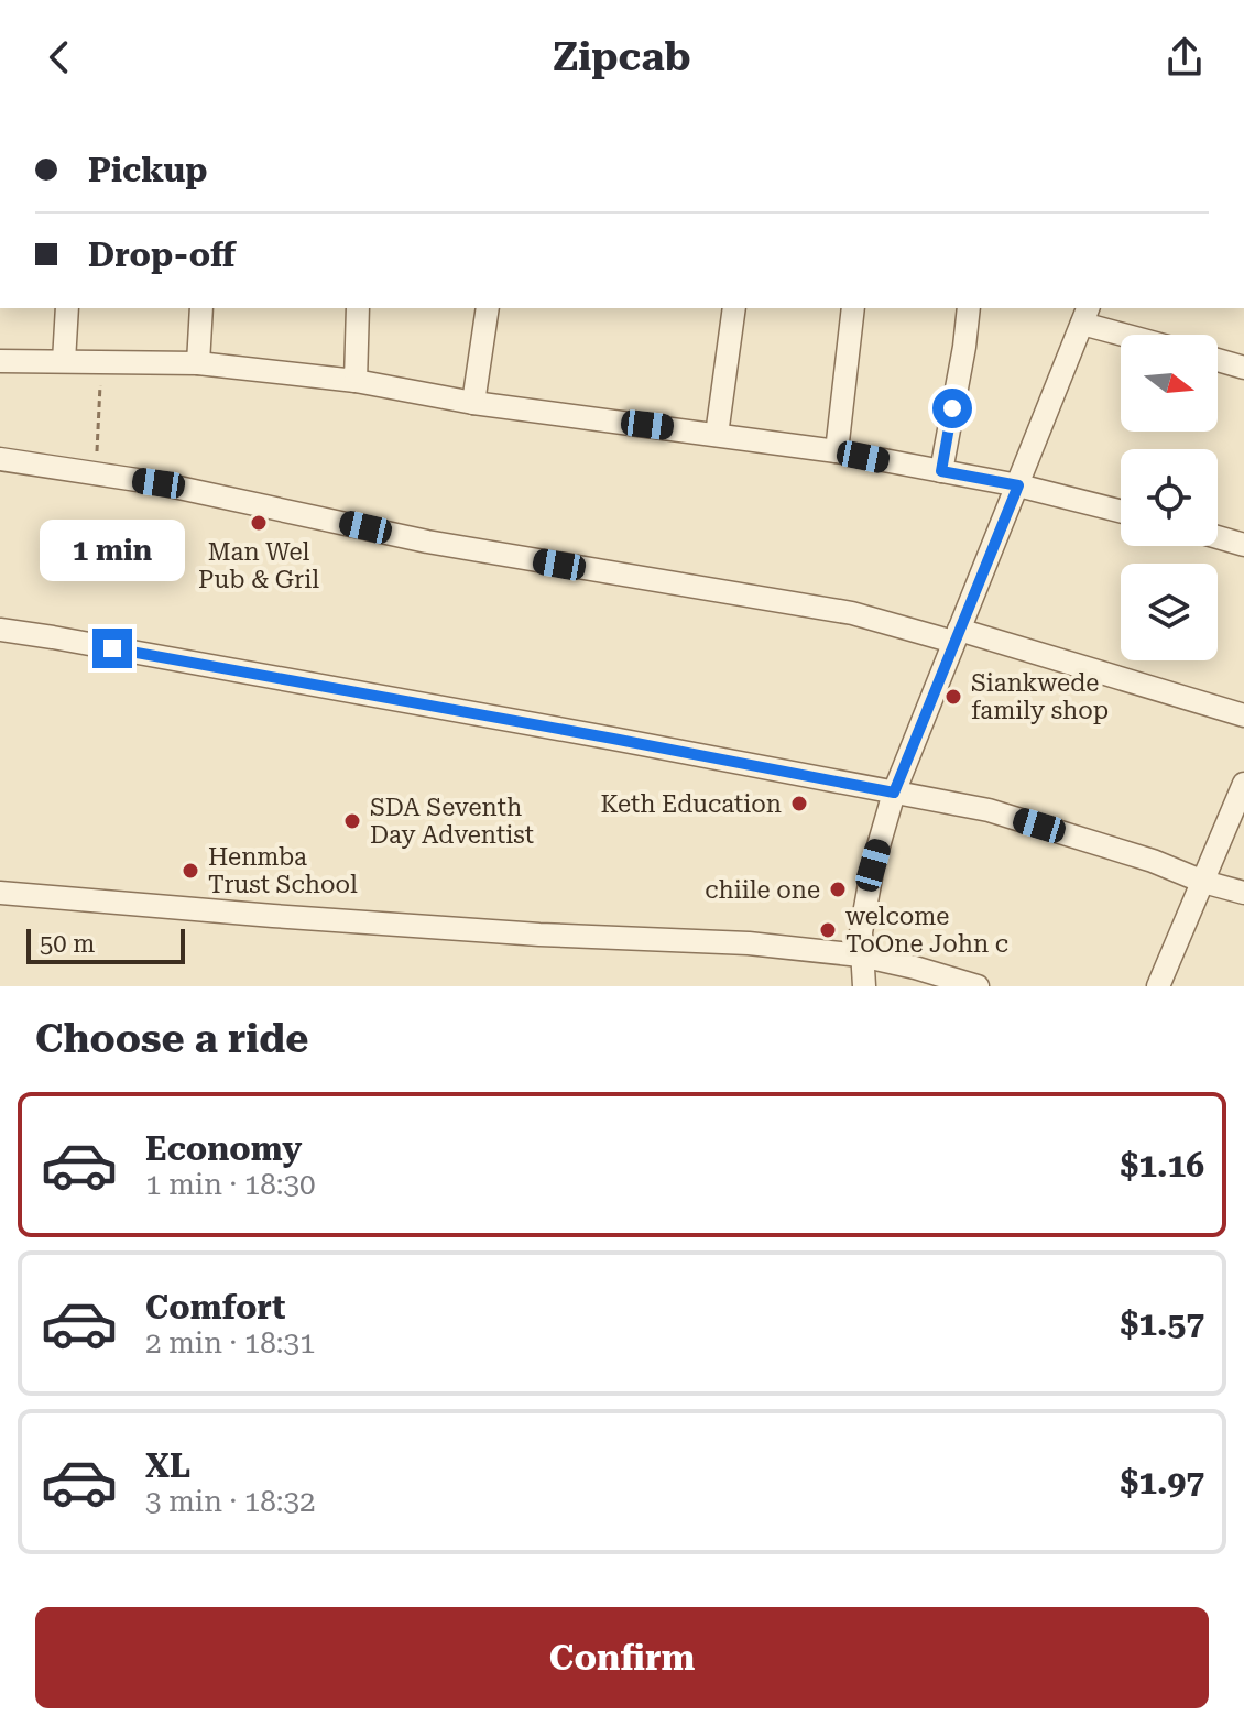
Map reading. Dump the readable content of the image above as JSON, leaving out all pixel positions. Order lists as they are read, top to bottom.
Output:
{
  "places": [
    "Man Wel Pub & Gril",
    "Siankwede family shop",
    "Keth Education",
    "SDA Seventh Day Adventist",
    "Henmba Trust School",
    "chiile one",
    "welcome ToOne John c"
  ],
  "scale_bar": "50 m",
  "north": "right",
  "page": {
    "header": "Zipcab",
    "banner": ["Pickup", "Drop-off"],
    "bubble": "1 min",
    "scale": "50 m",
    "heading": "Choose a ride",
    "list": [
      {
        "name": "Economy",
        "note": "1 min · 18:30",
        "value": "$1.16"
      },
      {
        "name": "Comfort",
        "note": "2 min · 18:31",
        "value": "$1.57"
      },
      {
        "name": "XL",
        "note": "3 min · 18:32",
        "value": "$1.97"
      }
    ],
    "buttons": "Confirm"
  }
}
